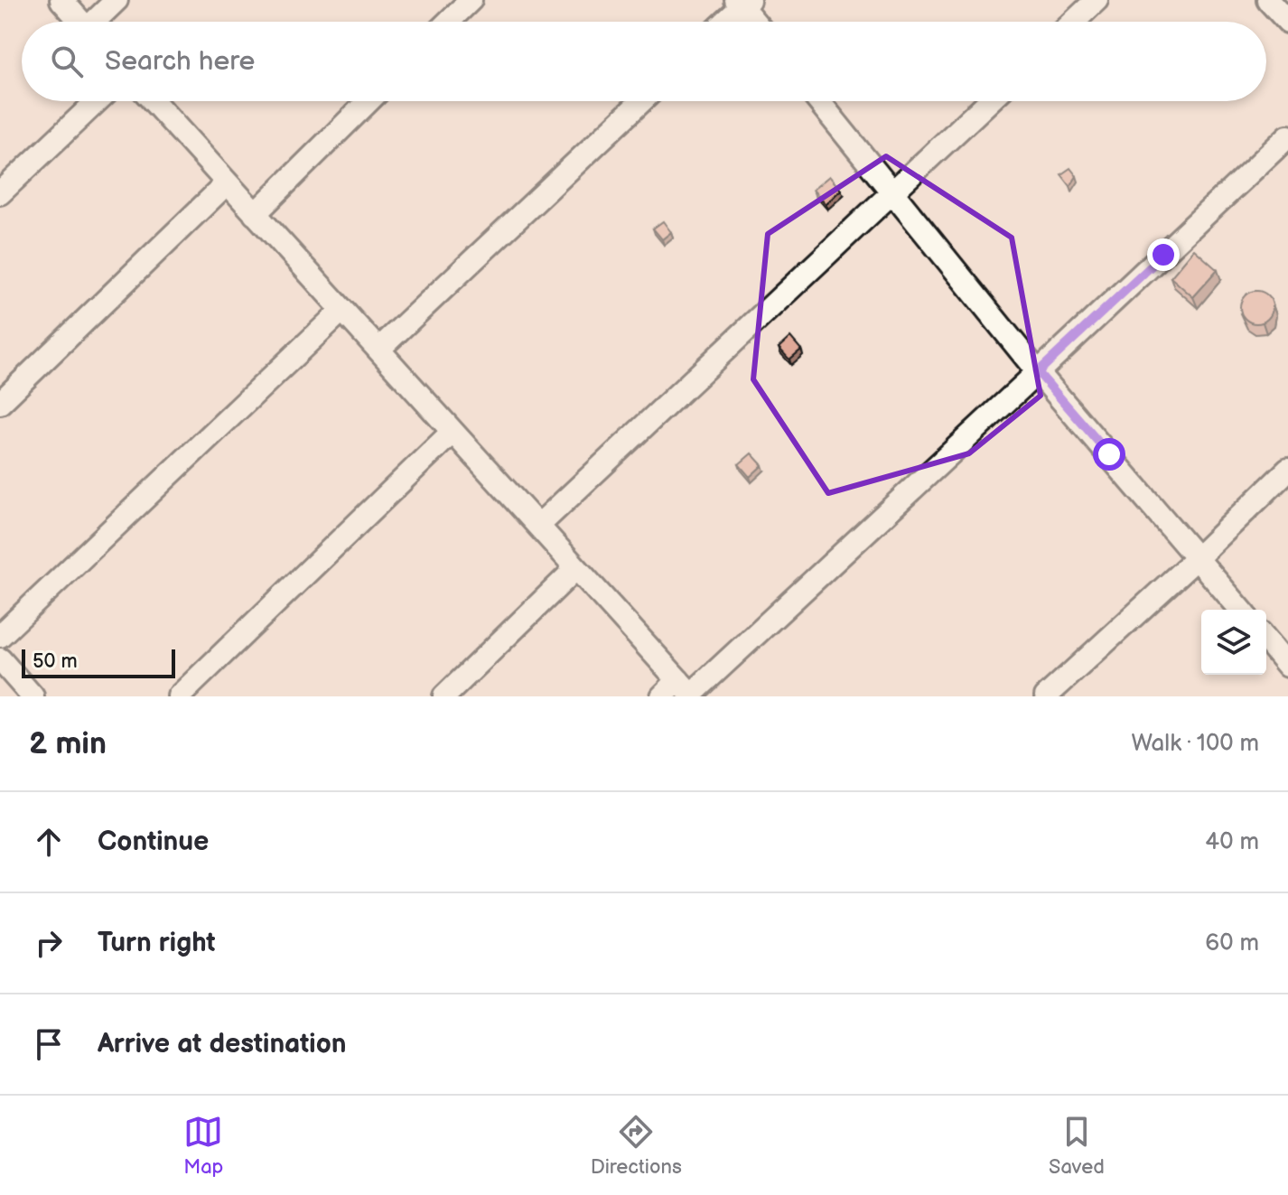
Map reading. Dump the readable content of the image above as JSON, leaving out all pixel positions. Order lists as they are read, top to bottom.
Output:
{
  "scale_bar": "50 m",
  "page": {
    "search": "Search here",
    "scale": "50 m",
    "heading": ["2 min", "Walk · 100 m"],
    "list": [
      ["Continue", "40 m"],
      ["Turn right", "60 m"],
      "Arrive at destination"
    ],
    "nav": ["Map", "Directions", "Saved"]
  }
}
